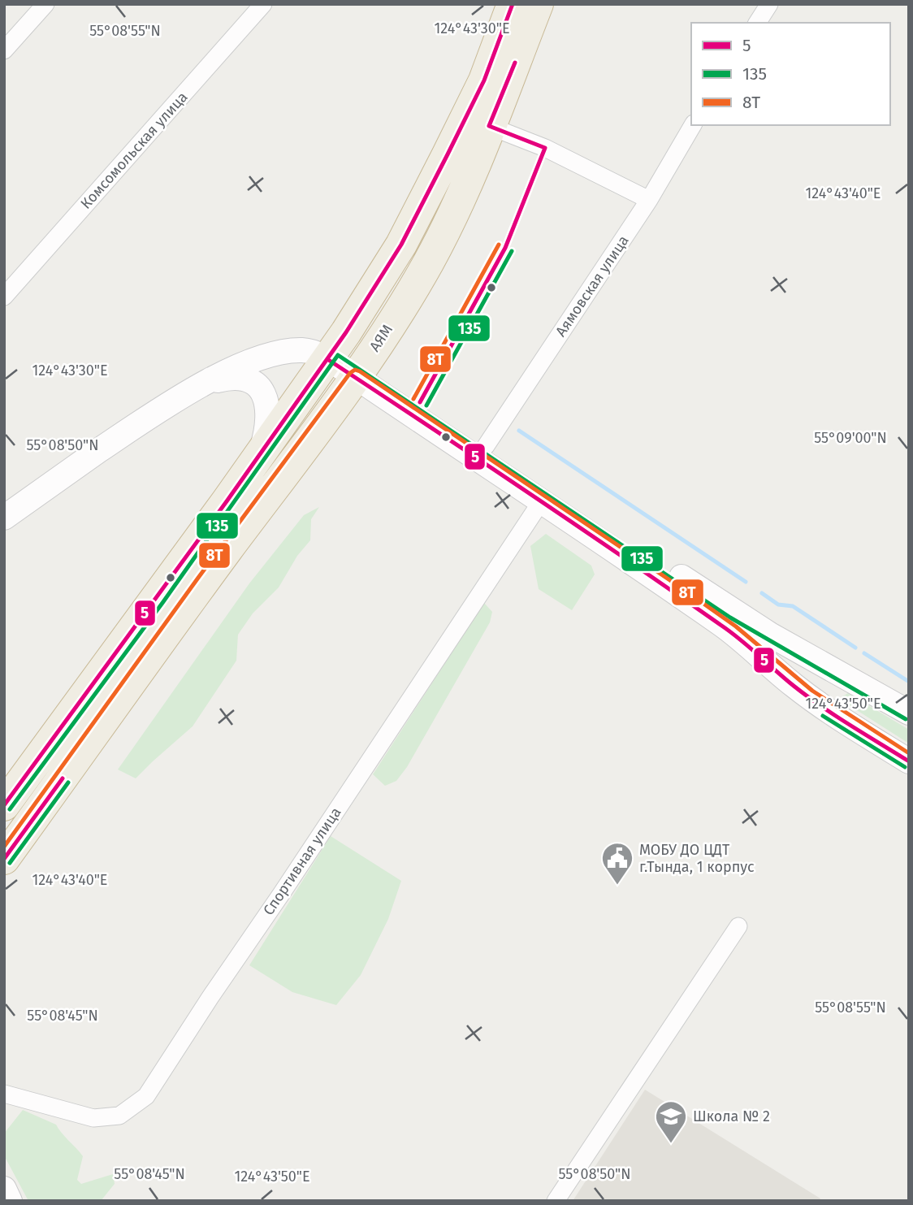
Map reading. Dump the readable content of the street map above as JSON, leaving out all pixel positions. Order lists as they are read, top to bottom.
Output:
{
  "streets": {
    "highway": ["АЯМ"],
    "street": ["Комсомольская улица", "Аямовская улица", "Спортивная улица"]
  },
  "places": {
    "public building": ["МОБУ ДО ЦДТ г.Тында, 1 корпус"],
    "school or university": ["Школа № 2"]
  },
  "lines": ["transit line 5", "transit line 8Т", "transit line 135"],
  "legend": ["5", "135", "8Т"],
  "coordinates": [
    "124°43'30\"E",
    "55°08'55\"N",
    "124°43'40\"E",
    "55°09'00\"N",
    "55°08'50\"N",
    "124°43'50\"E",
    "55°08'45\"N"
  ]
}
